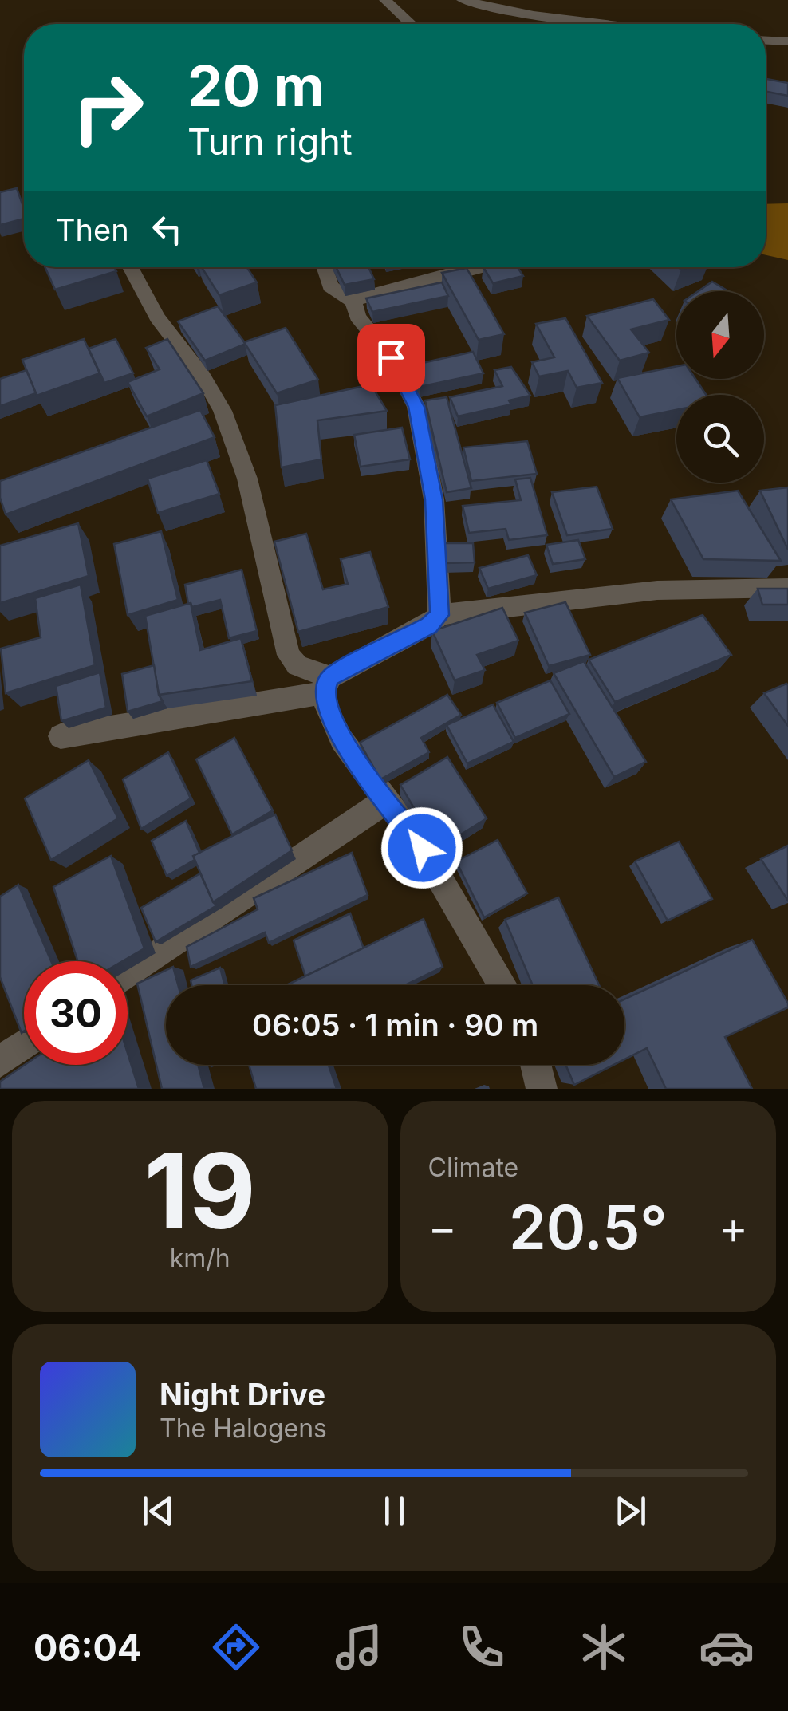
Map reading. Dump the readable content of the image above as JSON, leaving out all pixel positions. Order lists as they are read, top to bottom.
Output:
{
  "north": "bottom",
  "page": {
    "turn": ["20 m", "Turn right"],
    "then": "Then",
    "limit": "30",
    "trip": "06:05 · 1 min · 90 m",
    "tile": [
      ["19", "km/h"],
      "Climate"
    ],
    "heat": ["−", "20.5°", "+"],
    "song": ["Night Drive", "The Halogens"],
    "tabs": "06:04"
  }
}
